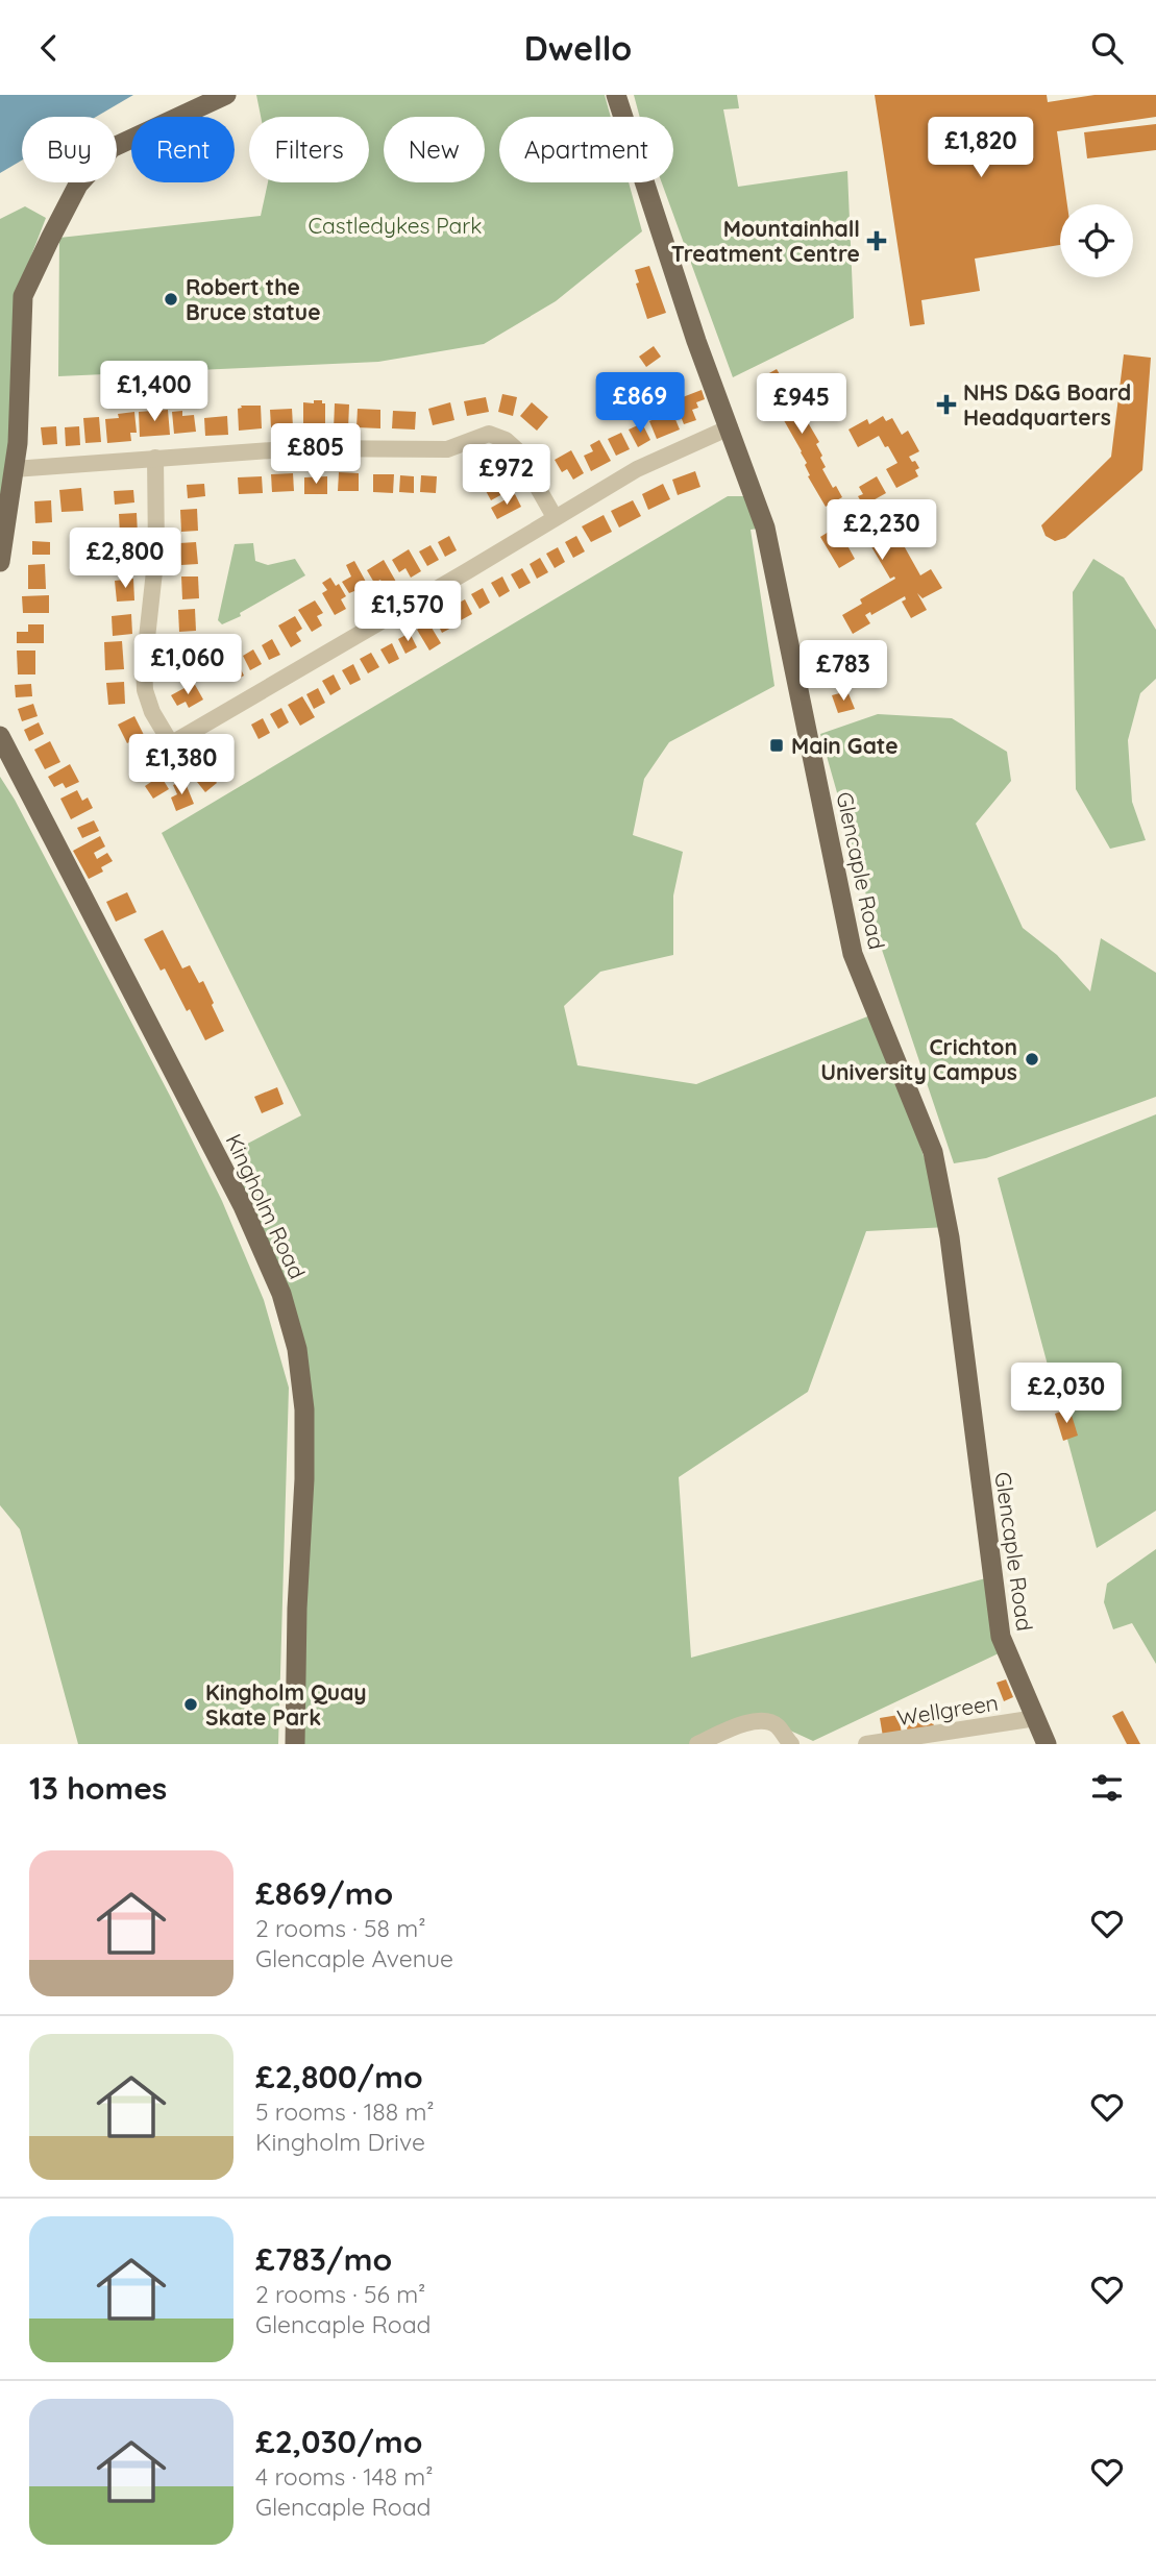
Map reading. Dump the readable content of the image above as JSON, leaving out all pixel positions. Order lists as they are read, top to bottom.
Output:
{
  "streets": {
    "main road": ["Glencaple Road", "Kingholm Road"],
    "street": ["Wellgreen"]
  },
  "crossings": [
    ["Glencaple Road", "Wellgreen"]
  ],
  "parks": ["Castledykes Park"],
  "places": {
    "health": ["Mountainhall Treatment Centre", "NHS D&G Board Headquarters"],
    "other": ["Robert the Bruce statue", "Crichton University Campus", "Kingholm Quay Skate Park"],
    "transit": ["Main Gate"]
  },
  "page": {
    "header": "Dwello",
    "price": [
      "£1,820",
      "£1,400",
      "£869",
      "£945",
      "£805",
      "£972",
      "£2,230",
      "£2,800",
      "£1,570",
      "£1,060",
      "£783",
      "£1,380",
      "£2,030"
    ],
    "chip": [
      "Buy",
      "Rent",
      "Filters",
      "New",
      "Apartment"
    ],
    "heading": "13 homes",
    "list": [
      {
        "name": "£869/mo",
        "note": "2 rooms · 58 m² · Glencaple Avenue"
      },
      {
        "name": "£2,800/mo",
        "note": "5 rooms · 188 m² · Kingholm Drive"
      },
      {
        "name": "£783/mo",
        "note": "2 rooms · 56 m² · Glencaple Road"
      },
      {
        "name": "£2,030/mo",
        "note": "4 rooms · 148 m² · Glencaple Road"
      }
    ]
  }
}
